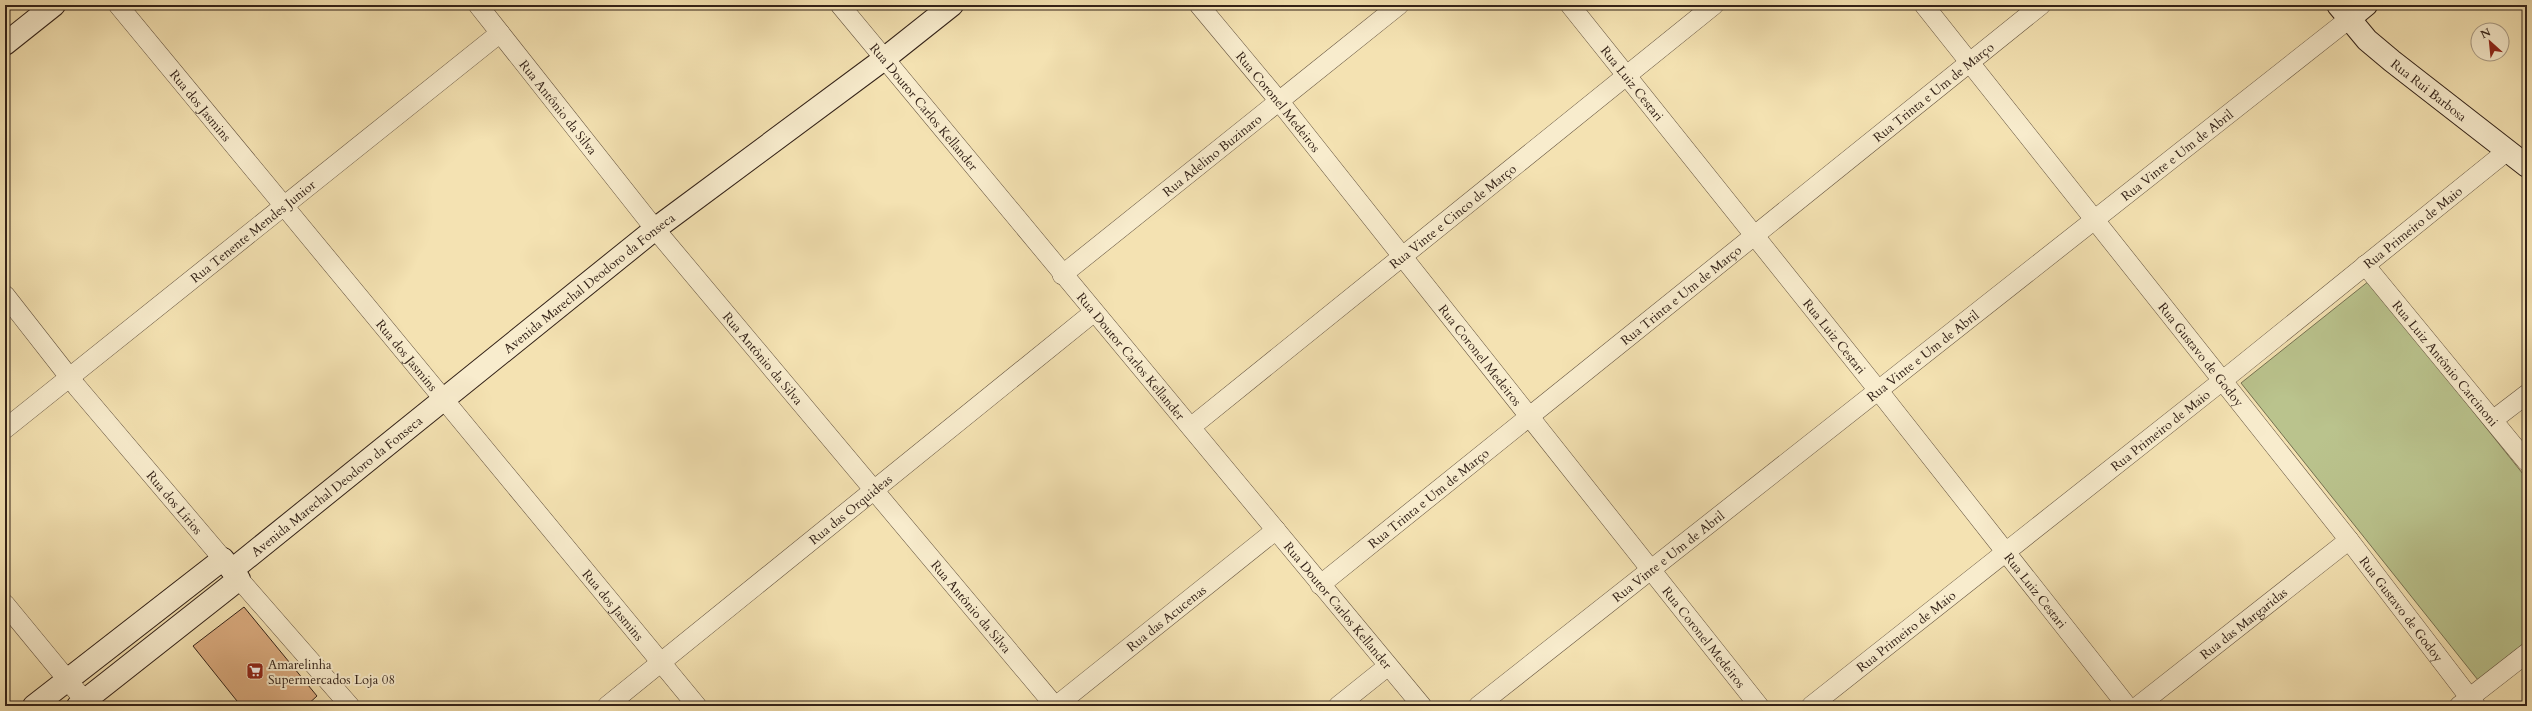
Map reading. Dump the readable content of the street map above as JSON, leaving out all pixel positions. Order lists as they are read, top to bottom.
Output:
{
  "streets": {
    "street": [
      "Rua Luiz Cestari",
      "Rua Rui Barbosa",
      "Rua Trinta e Um de Março",
      "Rua Coronel Medeiros",
      "Rua dos Jasmins",
      "Rua Antônio da Silva",
      "Rua Doutor Carlos Kellander",
      "Rua Adelino Buzinaro",
      "Rua Vinte e Um de Abril",
      "Rua Vinte e Cinco de Março",
      "Rua Primeiro de Maio",
      "Rua Tenente Mendes Junior",
      "Avenida Marechal Deodoro da Fonseca",
      "Rua Gustavo de Godoy",
      "Rua Luiz Antônio Carcinoni",
      "Rua dos Lírios",
      "Rua das Orquideas",
      "Rua das Acucenas",
      "Rua das Margaridas"
    ]
  },
  "crossings": [
    ["Rua Luiz Cestari", "Rua Trinta e Um de Março"],
    ["Rua Luiz Cestari", "Rua Vinte e Um de Abril"],
    ["Rua Luiz Cestari", "Rua Vinte e Cinco de Março"],
    ["Rua Luiz Cestari", "Rua Primeiro de Maio"],
    ["Rua Rui Barbosa", "Rua Vinte e Um de Abril"],
    ["Rua Rui Barbosa", "Rua Primeiro de Maio"],
    ["Rua Trinta e Um de Março", "Rua Coronel Medeiros"],
    ["Rua Trinta e Um de Março", "Rua Doutor Carlos Kellander"],
    ["Rua Trinta e Um de Março", "Rua Gustavo de Godoy"],
    ["Rua Coronel Medeiros", "Rua Adelino Buzinaro"],
    ["Rua Coronel Medeiros", "Rua Vinte e Um de Abril"],
    ["Rua Coronel Medeiros", "Rua Vinte e Cinco de Março"],
    ["Rua dos Jasmins", "Rua Tenente Mendes Junior"],
    ["Rua dos Jasmins", "Avenida Marechal Deodoro da Fonseca"],
    ["Rua dos Jasmins", "Rua das Orquideas"],
    ["Rua Antônio da Silva", "Rua Tenente Mendes Junior"],
    ["Rua Antônio da Silva", "Avenida Marechal Deodoro da Fonseca"],
    ["Rua Antônio da Silva", "Rua das Orquideas"],
    ["Rua Antônio da Silva", "Rua das Acucenas"],
    ["Rua Doutor Carlos Kellander", "Rua Adelino Buzinaro"],
    ["Rua Doutor Carlos Kellander", "Rua Vinte e Cinco de Março"],
    ["Rua Doutor Carlos Kellander", "Avenida Marechal Deodoro da Fonseca"],
    ["Rua Doutor Carlos Kellander", "Rua das Orquideas"],
    ["Rua Doutor Carlos Kellander", "Rua das Acucenas"],
    ["Rua Vinte e Um de Abril", "Rua Gustavo de Godoy"],
    ["Rua Primeiro de Maio", "Rua Gustavo de Godoy"],
    ["Rua Primeiro de Maio", "Rua Luiz Antônio Carcinoni"],
    ["Rua Tenente Mendes Junior", "Rua dos Lírios"],
    ["Avenida Marechal Deodoro da Fonseca", "Rua dos Lírios"],
    ["Rua Gustavo de Godoy", "Rua das Margaridas"]
  ],
  "places": {
    "supermarket": ["Amarelinha Supermercados Loja 08"]
  },
  "north": "top left"
}
